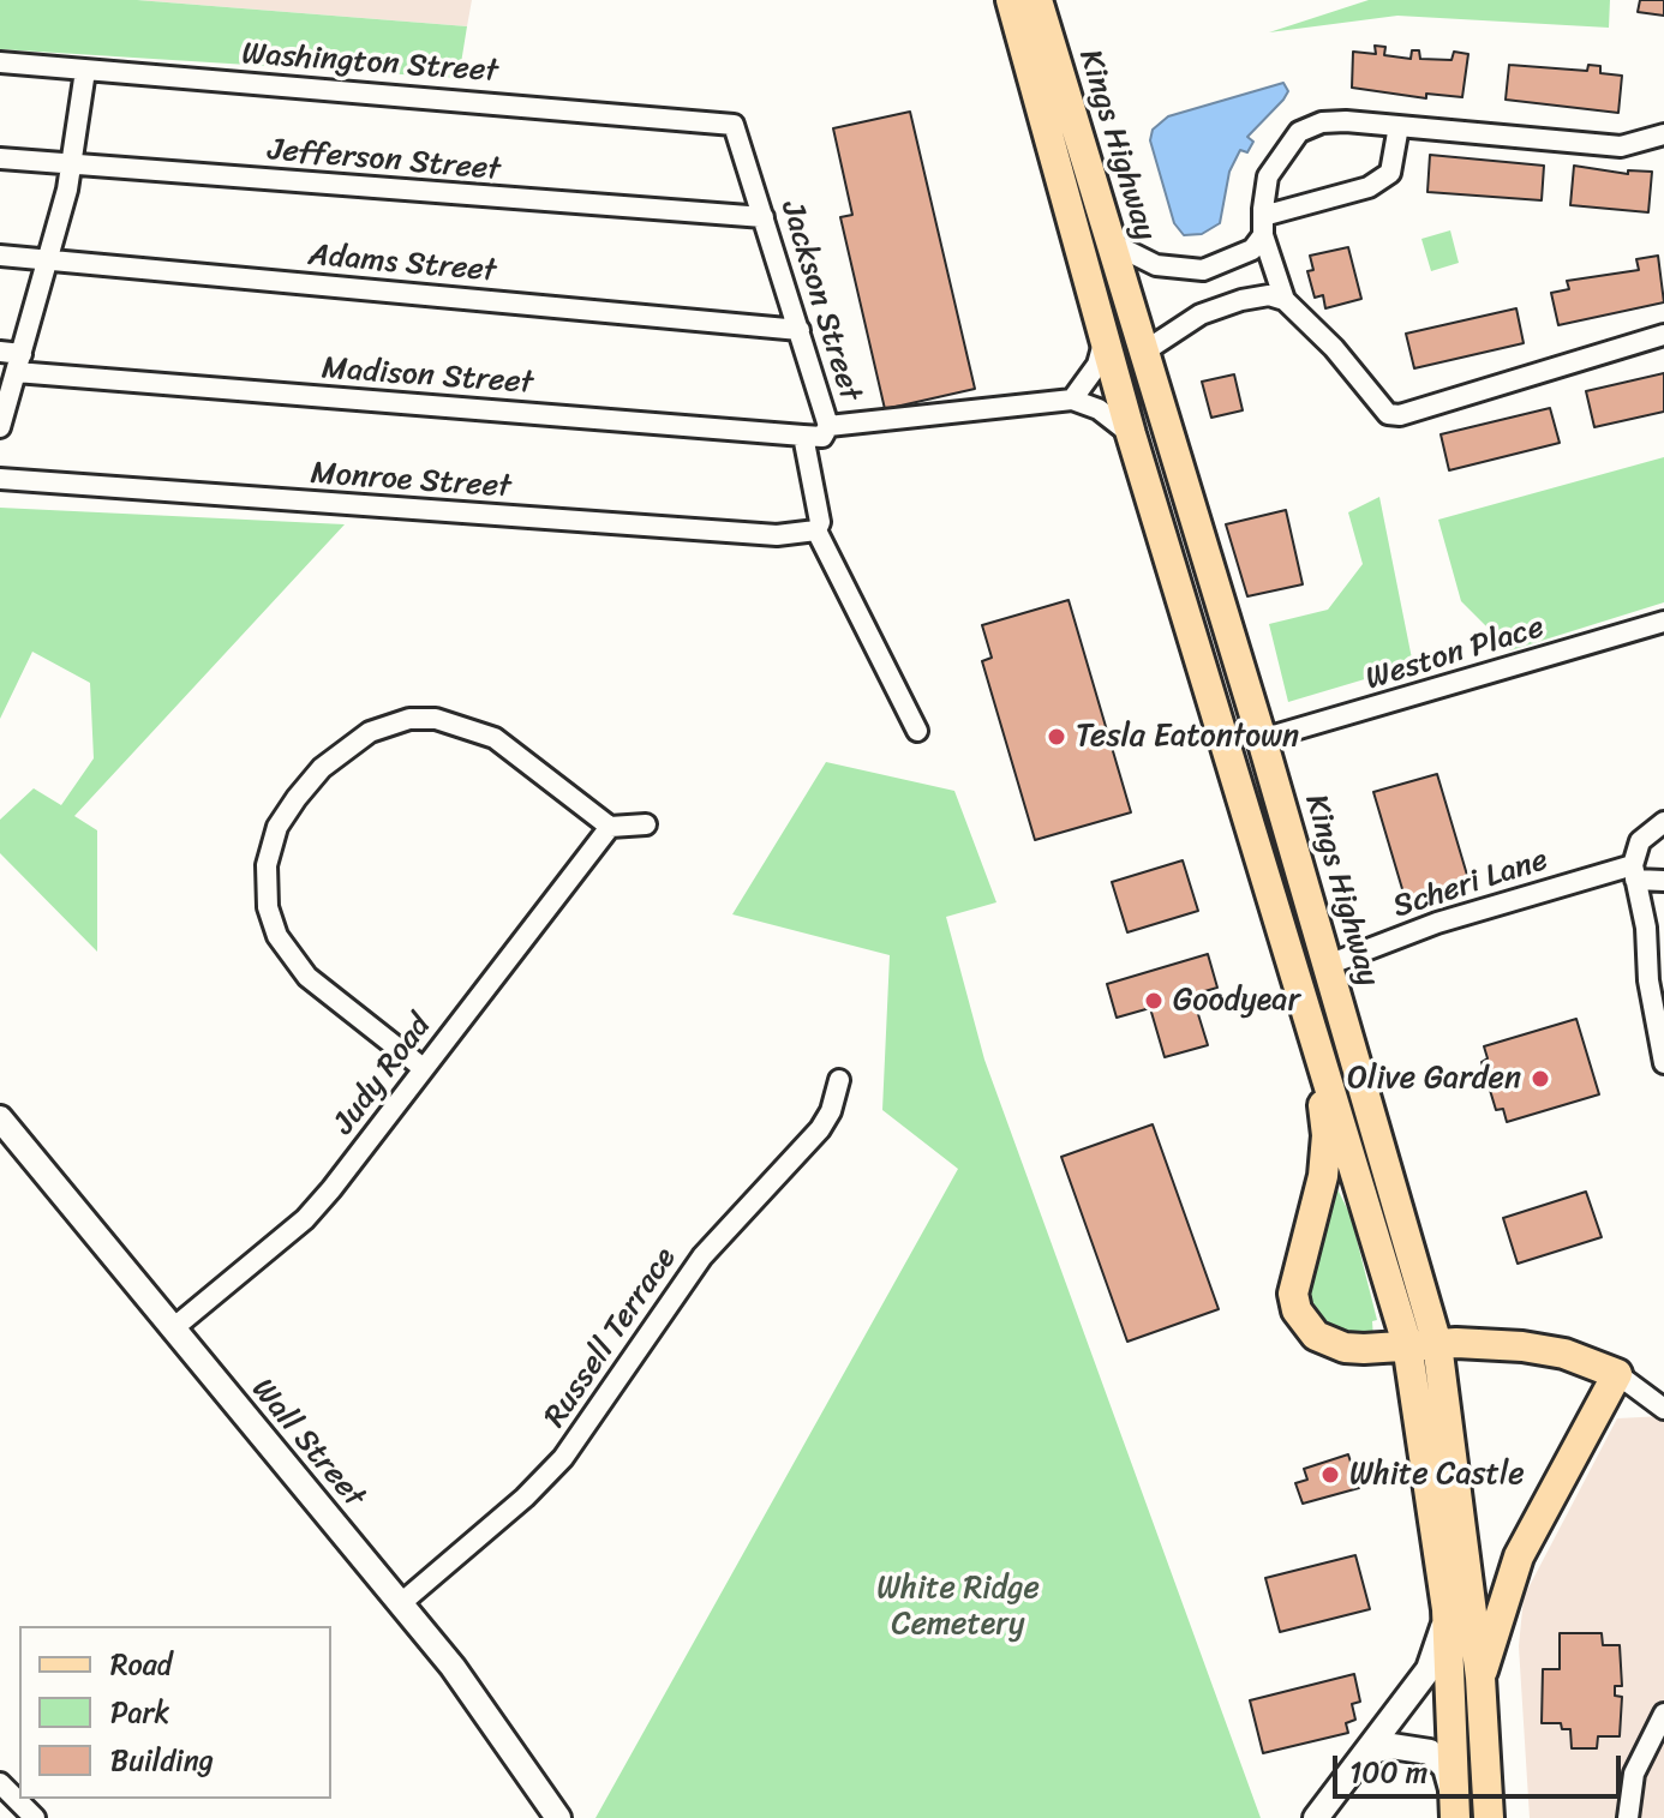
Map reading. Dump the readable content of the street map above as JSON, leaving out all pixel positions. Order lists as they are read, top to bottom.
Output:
{
  "streets": {
    "main road": ["Kings Highway"],
    "street": [
      "Washington Street",
      "Jefferson Street",
      "Adams Street",
      "Jackson Street",
      "Madison Street",
      "Monroe Street",
      "Weston Place",
      "Scheri Lane",
      "Judy Road",
      "Russell Terrace",
      "Wall Street"
    ]
  },
  "crossings": [
    ["Washington Street", "Jackson Street"],
    ["Kings Highway", "Weston Place"],
    ["Kings Highway", "Scheri Lane"],
    ["Jefferson Street", "Jackson Street"],
    ["Adams Street", "Jackson Street"],
    ["Jackson Street", "Madison Street"],
    ["Jackson Street", "Monroe Street"],
    ["Judy Road", "Wall Street"],
    ["Russell Terrace", "Wall Street"]
  ],
  "parks": ["White Ridge Cemetery"],
  "places": [
    "Tesla Eatontown",
    "Goodyear",
    "Olive Garden",
    "White Castle"
  ],
  "legend": ["Road", "Park", "Building"],
  "scale_bar": "100 m"
}
